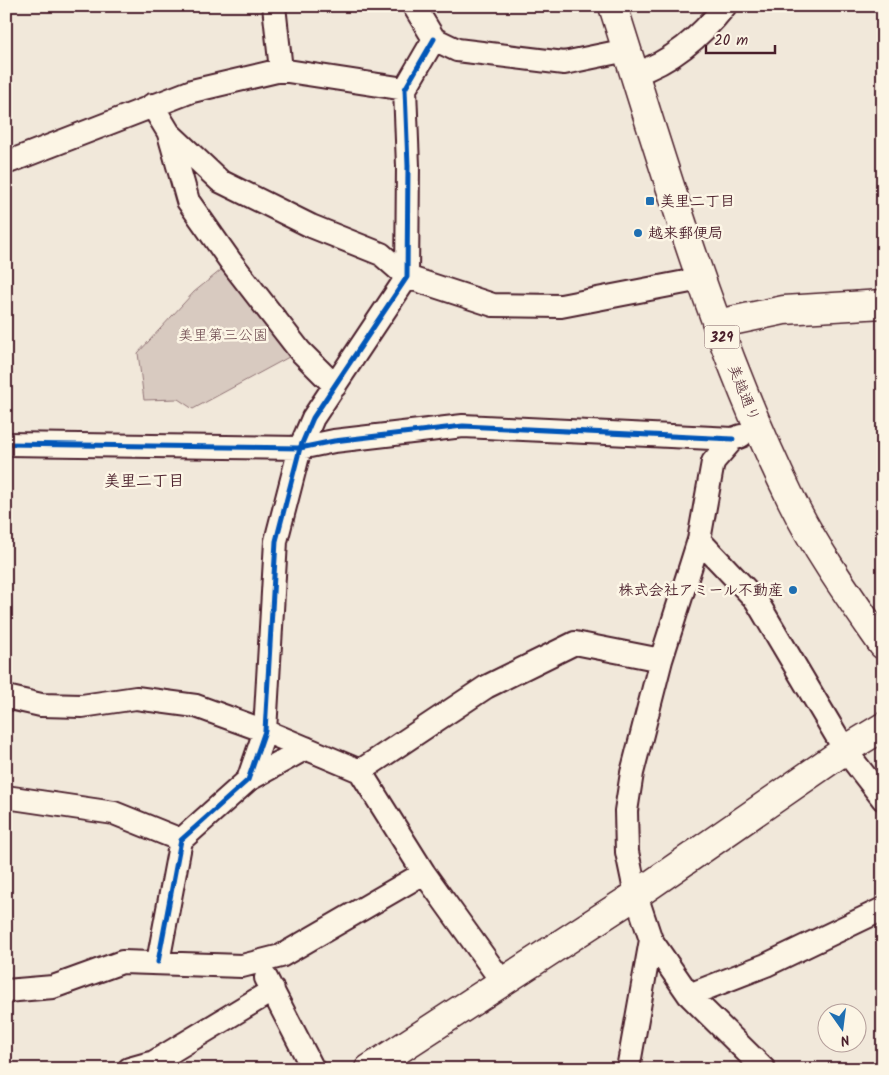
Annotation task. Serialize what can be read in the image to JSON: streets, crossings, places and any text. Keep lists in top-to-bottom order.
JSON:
{
  "streets": {
    "main road": ["329", "美越通り"]
  },
  "districts": ["美里二丁目"],
  "parks": ["美里第三公園"],
  "places": {
    "transit": ["美里二丁目"],
    "other": ["越来郵便局", "株式会社アミール不動産"]
  },
  "scale_bar": "20 m",
  "north": "bottom"
}
